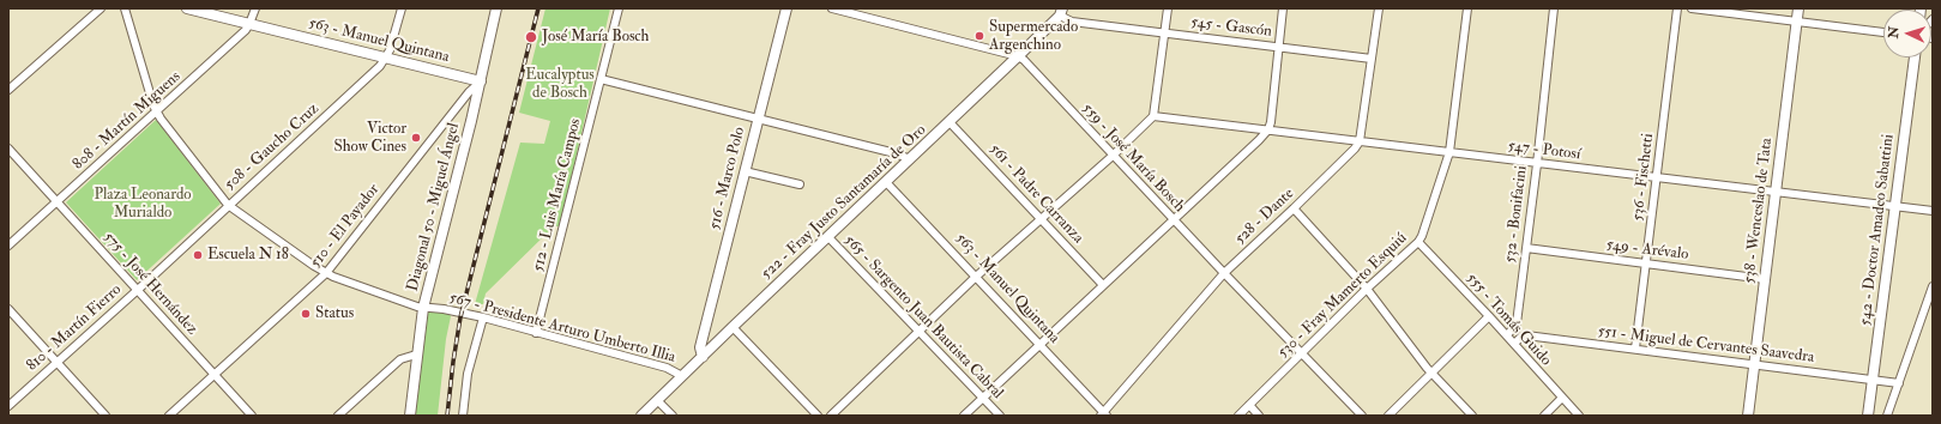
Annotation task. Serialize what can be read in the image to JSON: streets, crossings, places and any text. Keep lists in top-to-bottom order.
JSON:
{
  "streets": {
    "street": [
      "545 - Gascón",
      "563 - Manuel Quintana",
      "808 - Martín Miguens",
      "508 - Gaucho Cruz",
      "547 - Potosí",
      "559 - José María Bosch",
      "536 - Fischetti",
      "516 - Marco Polo",
      "561 - Padre Carranza",
      "512 - Luis María Campos",
      "522 - Fray Justo Santamaría de Oro",
      "Diagonal 50 - Miguel Ángel",
      "538 - Wenceslao de Tata",
      "532 - Bonifacini",
      "528 - Dante",
      "510 - El Payador",
      "542 - Doctor Amadeo Sabattini",
      "549 - Arévalo",
      "575 - José Hernández",
      "530 - Fray Mamerto Esquiú",
      "565 - Sargento Juan Bautista Cabral",
      "555 - Tomás Guido",
      "810 - Martín Fierro",
      "567 - Presidente Arturo Umberto Illia",
      "551 - Miguel de Cervantes Saavedra"
    ]
  },
  "crossings": [
    ["545 - Gascón", "522 - Fray Justo Santamaría de Oro"],
    ["563 - Manuel Quintana", "808 - Martín Miguens"],
    ["563 - Manuel Quintana", "508 - Gaucho Cruz"],
    ["563 - Manuel Quintana", "522 - Fray Justo Santamaría de Oro"],
    ["563 - Manuel Quintana", "Diagonal 50 - Miguel Ángel"],
    ["563 - Manuel Quintana", "528 - Dante"],
    ["563 - Manuel Quintana", "510 - El Payador"],
    ["808 - Martín Miguens", "575 - José Hernández"],
    ["808 - Martín Miguens", "567 - Presidente Arturo Umberto Illia"],
    ["508 - Gaucho Cruz", "575 - José Hernández"],
    ["508 - Gaucho Cruz", "810 - Martín Fierro"],
    ["508 - Gaucho Cruz", "567 - Presidente Arturo Umberto Illia"],
    ["547 - Potosí", "536 - Fischetti"],
    ["547 - Potosí", "538 - Wenceslao de Tata"],
    ["547 - Potosí", "532 - Bonifacini"],
    ["547 - Potosí", "528 - Dante"],
    ["547 - Potosí", "542 - Doctor Amadeo Sabattini"],
    ["547 - Potosí", "530 - Fray Mamerto Esquiú"],
    ["559 - José María Bosch", "522 - Fray Justo Santamaría de Oro"],
    ["559 - José María Bosch", "528 - Dante"],
    ["559 - José María Bosch", "530 - Fray Mamerto Esquiú"],
    ["536 - Fischetti", "549 - Arévalo"],
    ["536 - Fischetti", "551 - Miguel de Cervantes Saavedra"],
    ["516 - Marco Polo", "522 - Fray Justo Santamaría de Oro"],
    ["561 - Padre Carranza", "522 - Fray Justo Santamaría de Oro"],
    ["512 - Luis María Campos", "567 - Presidente Arturo Umberto Illia"],
    ["522 - Fray Justo Santamaría de Oro", "565 - Sargento Juan Bautista Cabral"],
    ["522 - Fray Justo Santamaría de Oro", "567 - Presidente Arturo Umberto Illia"],
    ["Diagonal 50 - Miguel Ángel", "510 - El Payador"],
    ["Diagonal 50 - Miguel Ángel", "567 - Presidente Arturo Umberto Illia"],
    ["538 - Wenceslao de Tata", "549 - Arévalo"],
    ["538 - Wenceslao de Tata", "551 - Miguel de Cervantes Saavedra"],
    ["532 - Bonifacini", "549 - Arévalo"],
    ["532 - Bonifacini", "555 - Tomás Guido"],
    ["510 - El Payador", "575 - José Hernández"],
    ["510 - El Payador", "567 - Presidente Arturo Umberto Illia"],
    ["542 - Doctor Amadeo Sabattini", "551 - Miguel de Cervantes Saavedra"],
    ["575 - José Hernández", "810 - Martín Fierro"],
    ["530 - Fray Mamerto Esquiú", "555 - Tomás Guido"],
    ["555 - Tomás Guido", "551 - Miguel de Cervantes Saavedra"]
  ],
  "parks": ["Eucalyptus de Bosch", "Plaza Leonardo Murialdo"],
  "places": [
    "Supermercado Argenchino",
    "José María Bosch",
    "Victor Show Cines",
    "Escuela N 18",
    "Status"
  ],
  "north": "left"
}
